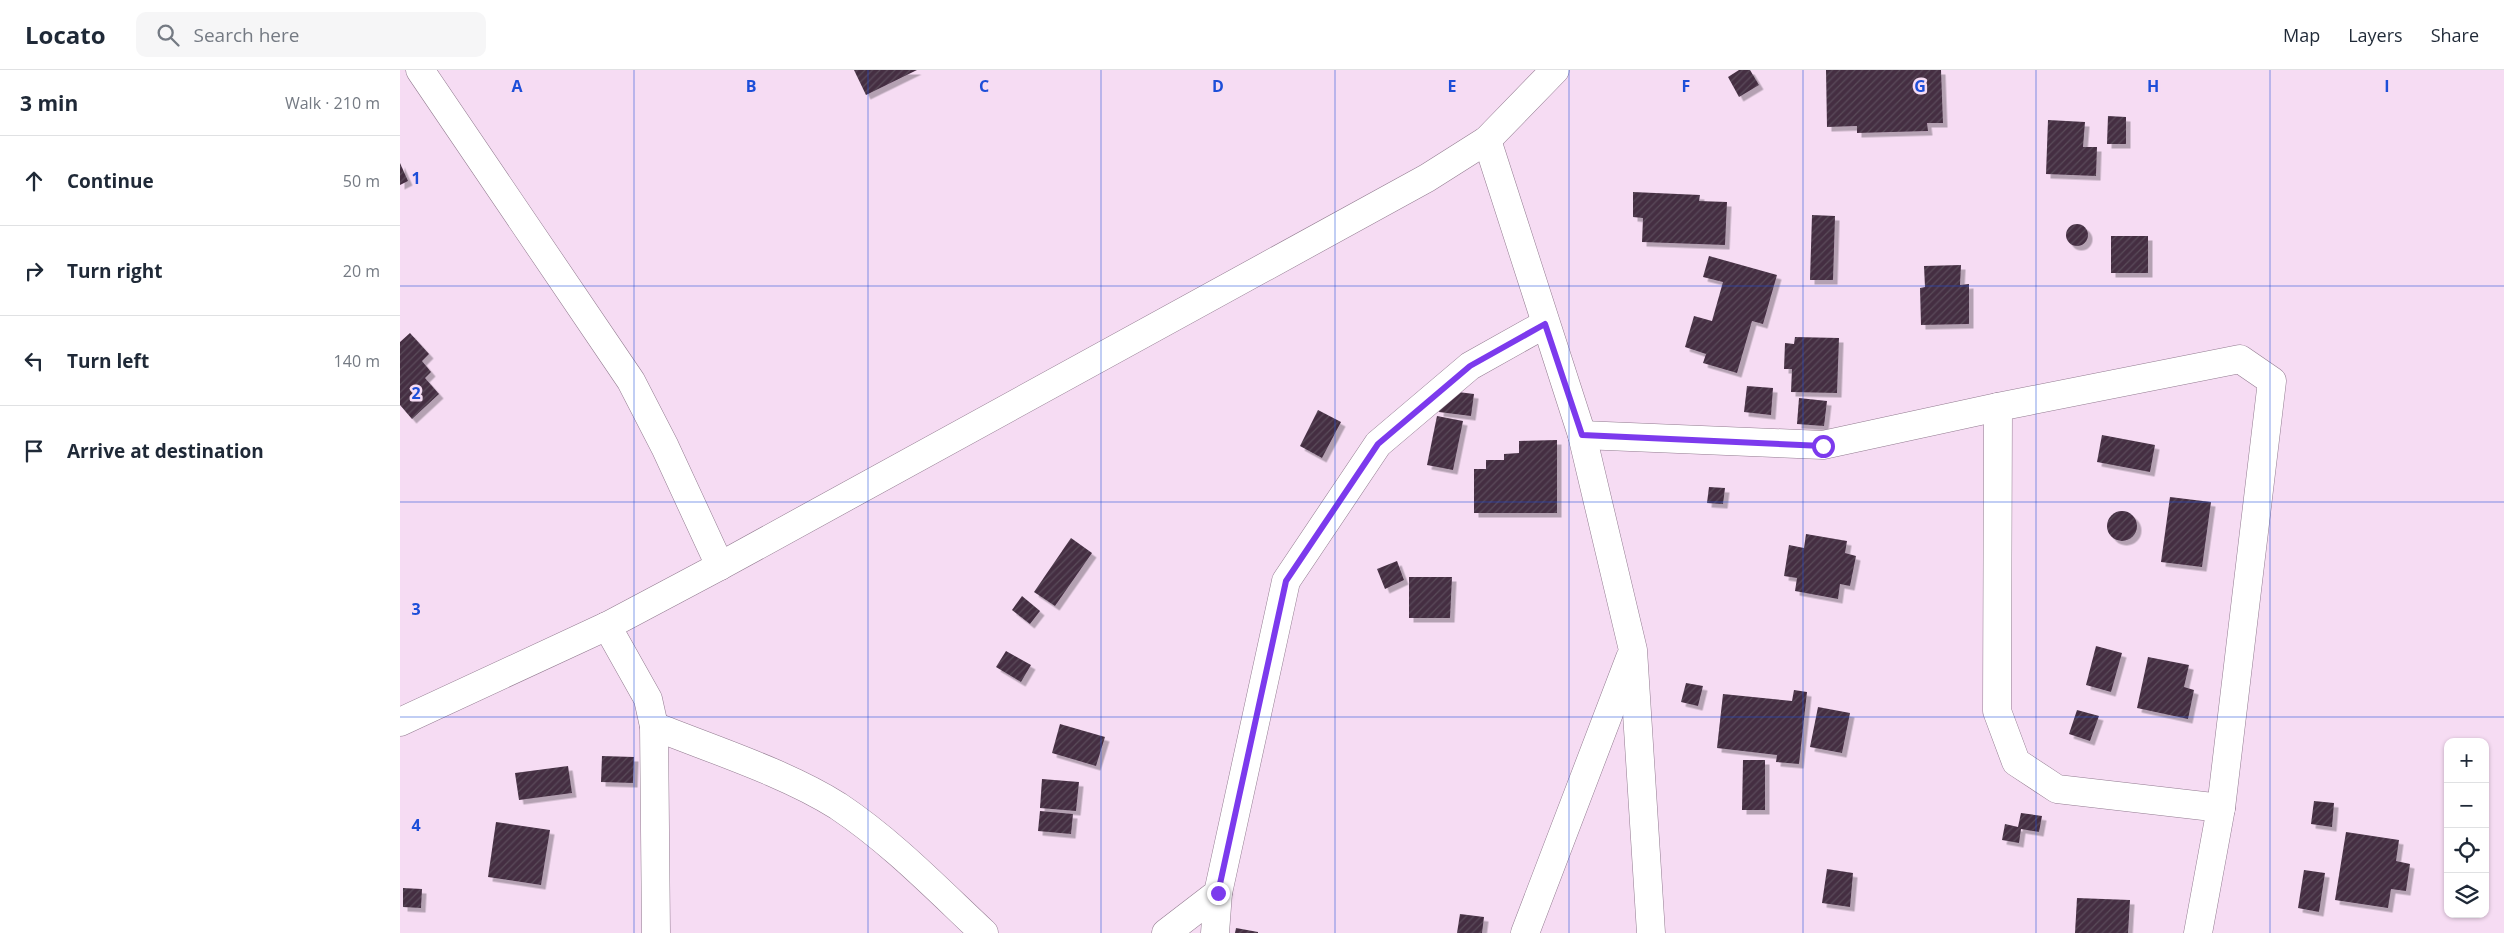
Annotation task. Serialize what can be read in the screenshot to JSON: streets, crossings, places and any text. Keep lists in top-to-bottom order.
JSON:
{
  "page": {
    "header": "Locato",
    "search": "Search here",
    "nav": ["Map", "Layers", "Share"],
    "heading": ["3 min", "Walk · 210 m"],
    "list": [
      ["Continue", "50 m"],
      ["Turn right", "20 m"],
      ["Turn left", "140 m"],
      "Arrive at destination"
    ],
    "map_buttons": ["+", "−"]
  },
  "grid": {
    "columns": [
      "A",
      "B",
      "C",
      "D",
      "E",
      "F",
      "G",
      "H",
      "I"
    ],
    "rows": [
      "1",
      "2",
      "3",
      "4"
    ]
  }
}
